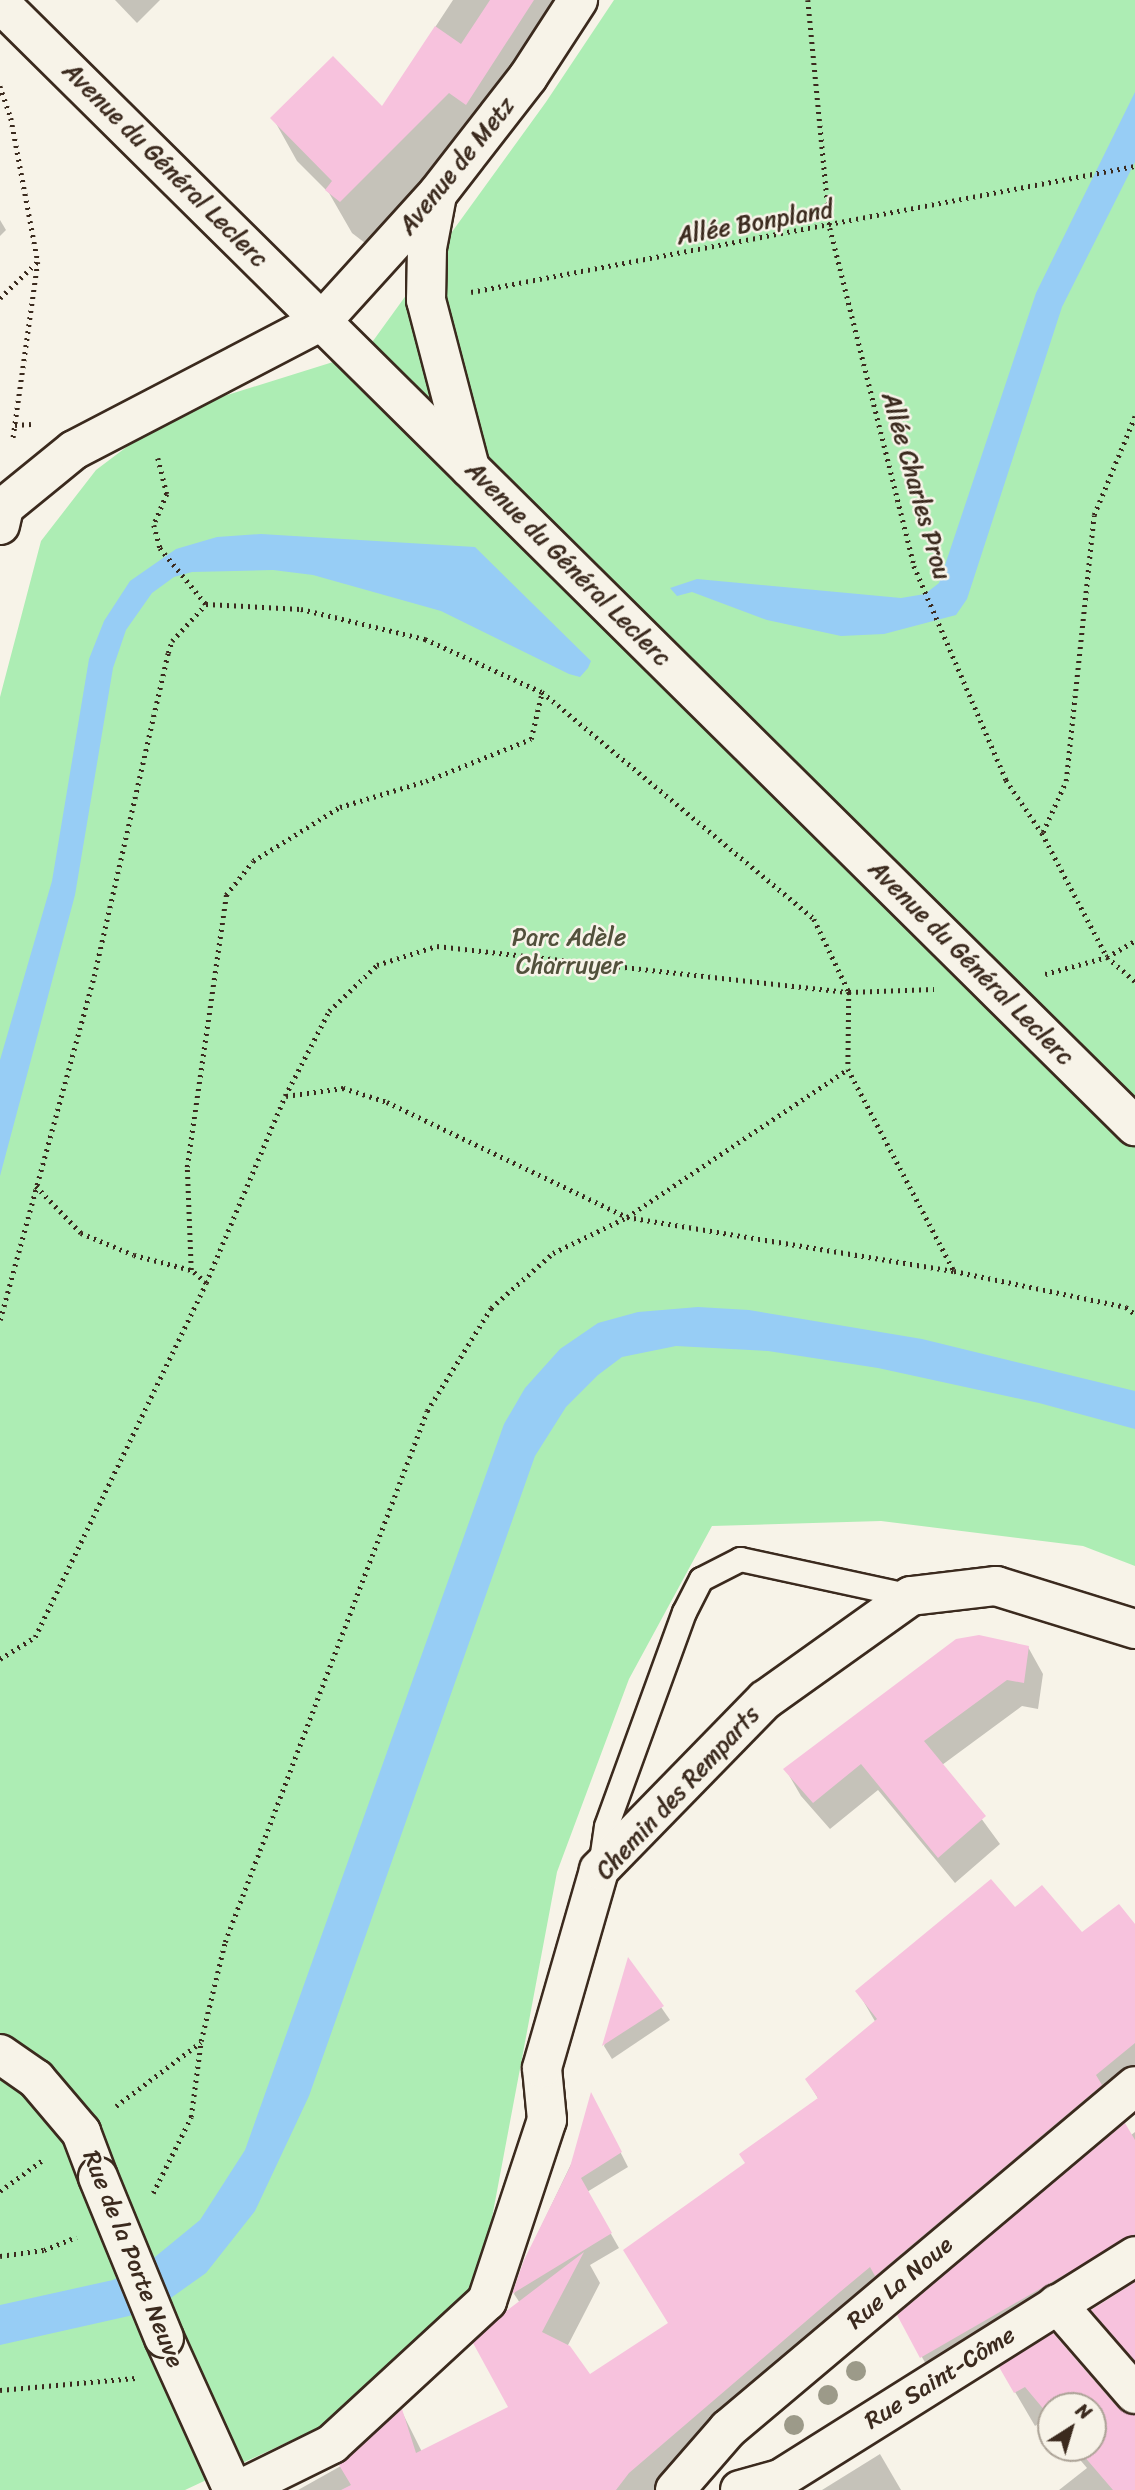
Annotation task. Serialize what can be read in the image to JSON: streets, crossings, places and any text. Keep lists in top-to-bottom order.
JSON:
{
  "streets": {
    "street": [
      "Avenue du Général Leclerc",
      "Avenue de Metz",
      "Chemin des Remparts",
      "Rue de la Porte Neuve",
      "Rue La Noue",
      "Rue Saint-Côme"
    ],
    "path": ["Allée Bonpland", "Allée Charles Prou"]
  },
  "crossings": [
    ["Avenue du Général Leclerc", "Avenue de Metz"],
    ["Allée Bonpland", "Allée Charles Prou"]
  ],
  "parks": ["Parc Adèle Charruyer"],
  "north": "top right"
}
